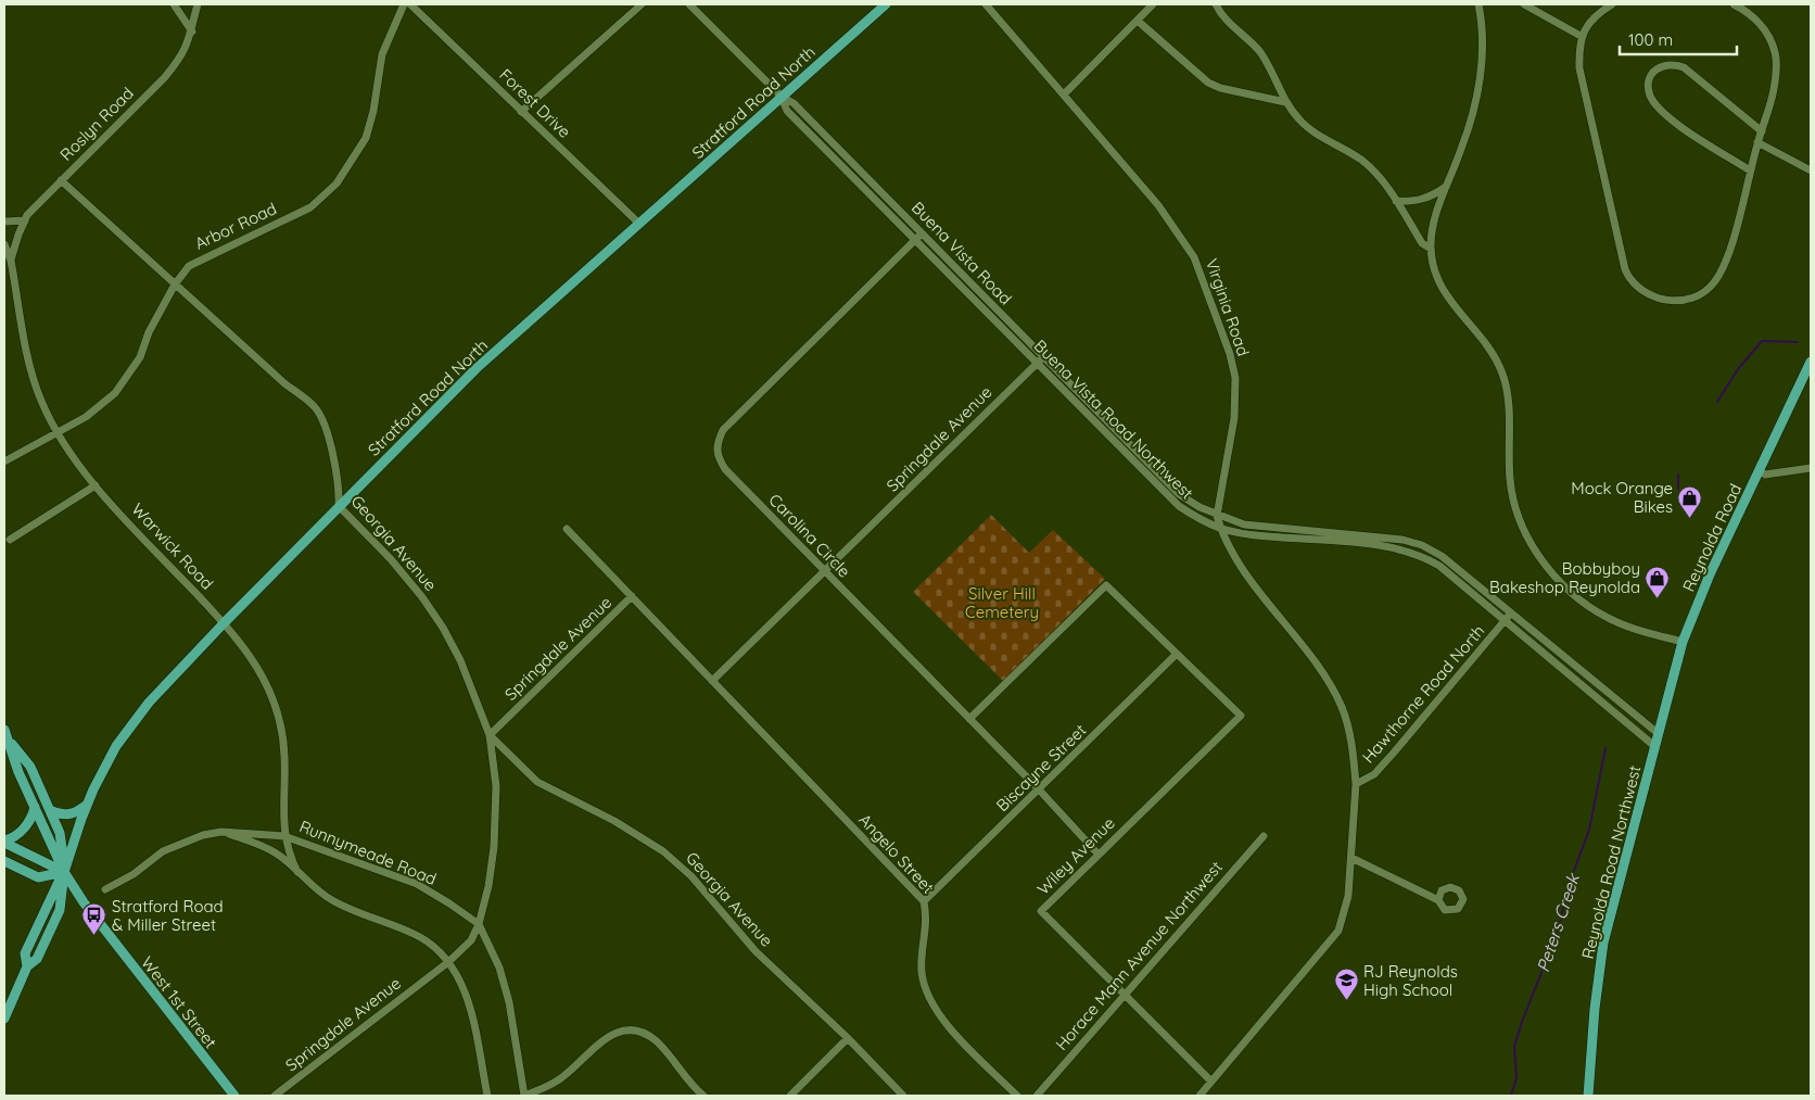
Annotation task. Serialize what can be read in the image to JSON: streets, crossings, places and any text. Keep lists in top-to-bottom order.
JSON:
{
  "streets": {
    "main road": [
      "Stratford Road North",
      "Reynolda Road",
      "Reynolda Road Northwest",
      "West 1st Street"
    ],
    "street": [
      "Forest Drive",
      "Roslyn Road",
      "Arbor Road",
      "Buena Vista Road",
      "Virginia Road",
      "Buena Vista Road Northwest",
      "Springdale Avenue",
      "Carolina Circle",
      "Georgia Avenue",
      "Warwick Road",
      "Hawthorne Road North",
      "Biscayne Street",
      "Runnymeade Road",
      "Angelo Street",
      "Wiley Avenue",
      "Horace Mann Avenue Northwest"
    ]
  },
  "crossings": [
    ["Stratford Road North", "Forest Drive"],
    ["Stratford Road North", "Buena Vista Road"],
    ["Stratford Road North", "Buena Vista Road Northwest"],
    ["Stratford Road North", "Georgia Avenue"],
    ["Stratford Road North", "Warwick Road"],
    ["Stratford Road North", "West 1st Street"],
    ["Roslyn Road", "Georgia Avenue"],
    ["Roslyn Road", "Warwick Road"],
    ["Arbor Road", "Georgia Avenue"],
    ["Arbor Road", "Warwick Road"],
    ["Buena Vista Road", "Virginia Road"],
    ["Buena Vista Road", "Buena Vista Road Northwest"],
    ["Buena Vista Road", "Springdale Avenue"],
    ["Buena Vista Road", "Carolina Circle"],
    ["Virginia Road", "Buena Vista Road Northwest"],
    ["Virginia Road", "Hawthorne Road North"],
    ["Buena Vista Road Northwest", "Springdale Avenue"],
    ["Buena Vista Road Northwest", "Carolina Circle"],
    ["Buena Vista Road Northwest", "Hawthorne Road North"],
    ["Buena Vista Road Northwest", "Reynolda Road Northwest"],
    ["Springdale Avenue", "Carolina Circle"],
    ["Springdale Avenue", "Georgia Avenue"],
    ["Springdale Avenue", "Runnymeade Road"],
    ["Springdale Avenue", "Angelo Street"],
    ["Carolina Circle", "Biscayne Street"],
    ["Carolina Circle", "Wiley Avenue"],
    ["Reynolda Road", "Reynolda Road Northwest"],
    ["Warwick Road", "Runnymeade Road"],
    ["Hawthorne Road North", "Wiley Avenue"],
    ["Biscayne Street", "Angelo Street"],
    ["Biscayne Street", "Wiley Avenue"],
    ["Wiley Avenue", "Horace Mann Avenue Northwest"]
  ],
  "water": ["Peters Creek"],
  "parks": ["Silver Hill Cemetery"],
  "places": {
    "shop": ["Mock Orange Bikes", "Bobbyboy Bakeshop Reynolda"],
    "bus stop": ["Stratford Road & Miller Street"],
    "school or university": ["RJ Reynolds High School"]
  },
  "scale_bar": "100 m"
}
